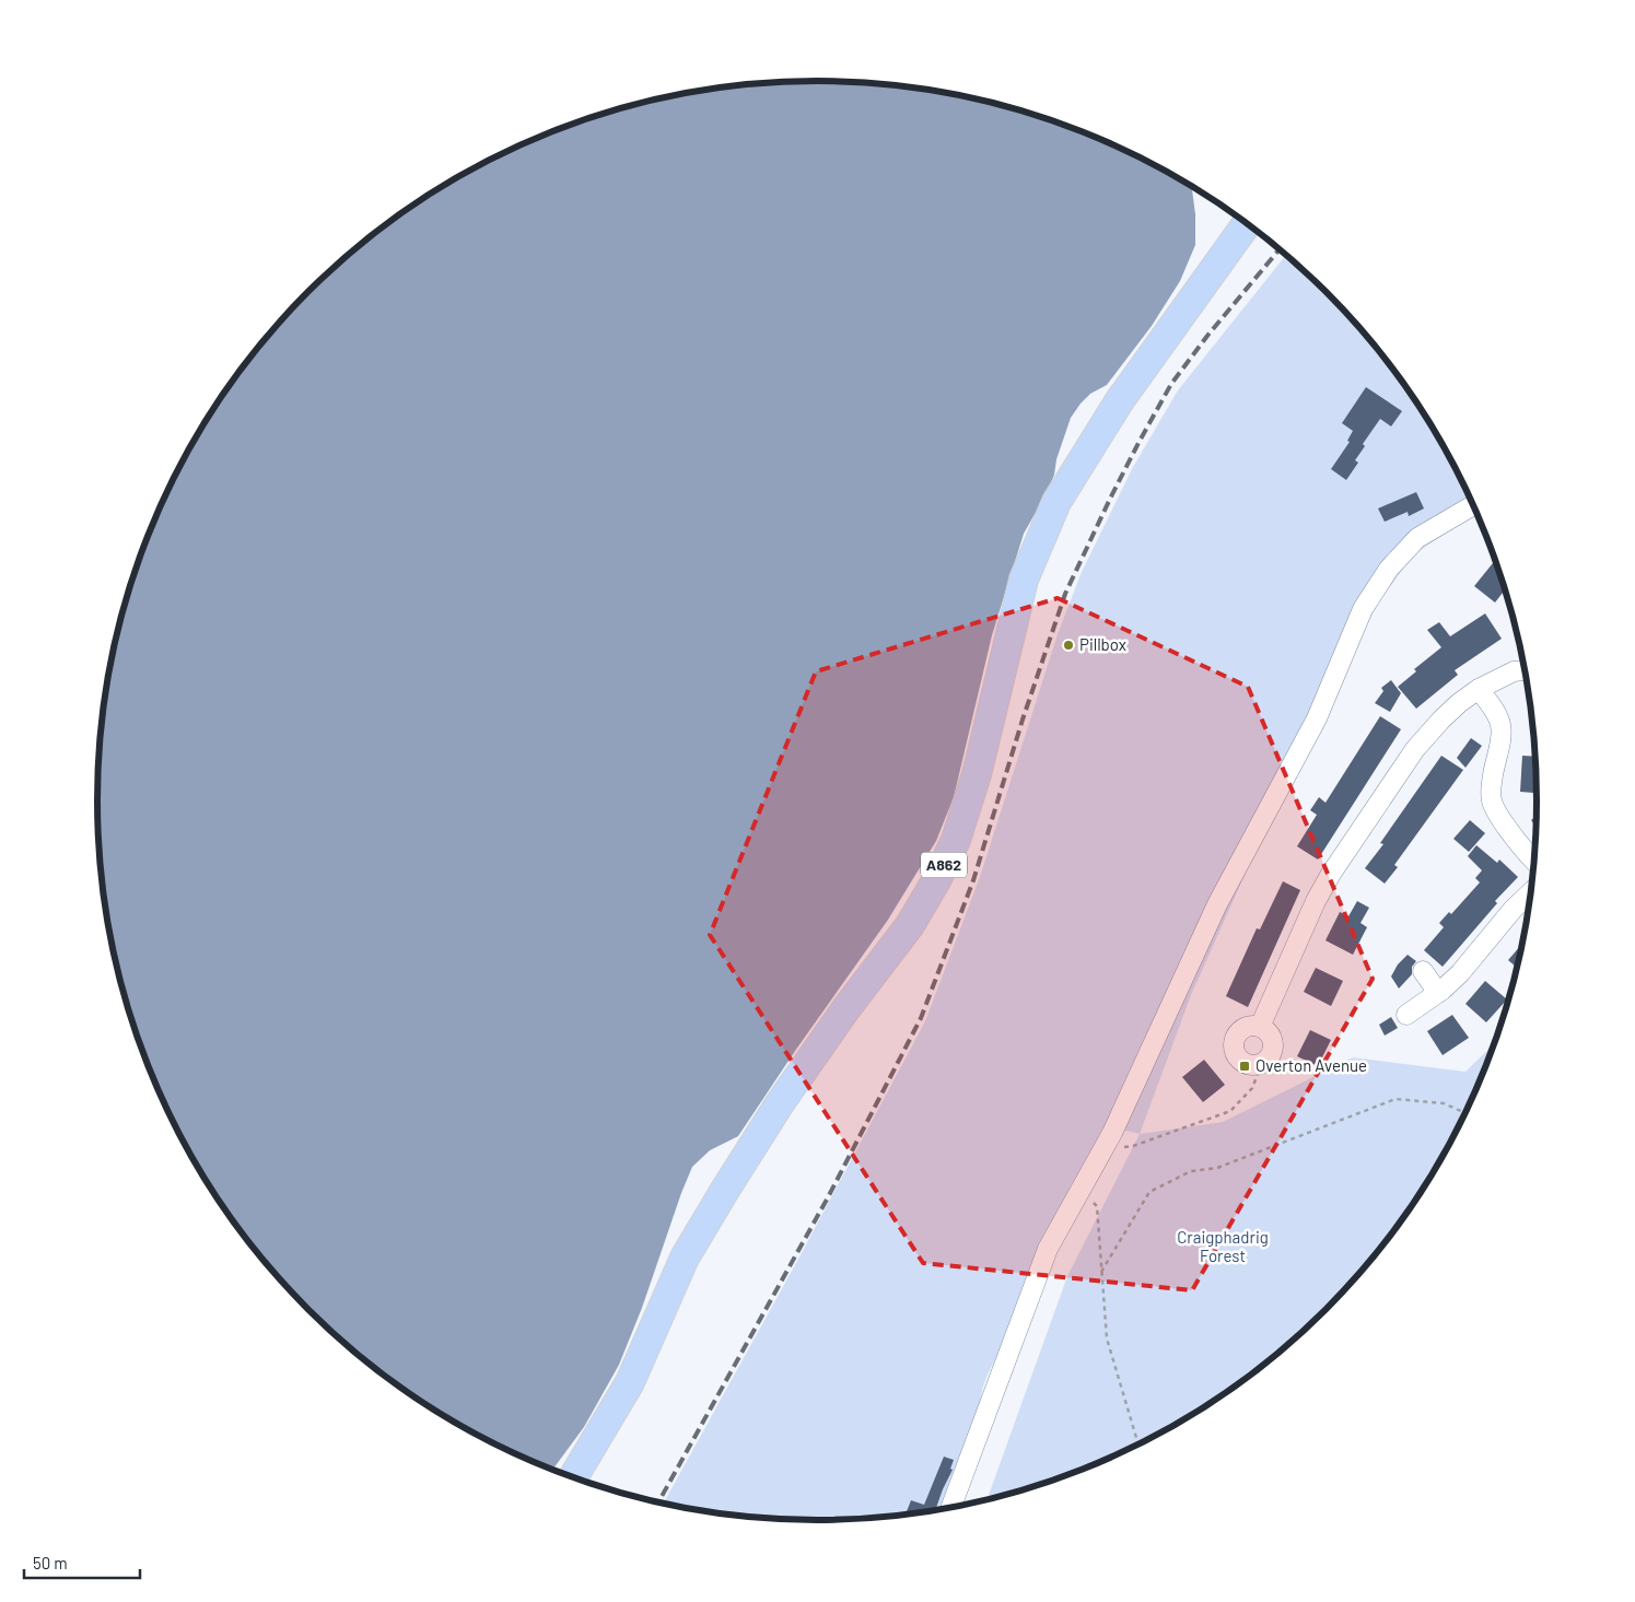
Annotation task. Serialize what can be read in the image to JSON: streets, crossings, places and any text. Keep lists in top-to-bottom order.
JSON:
{
  "streets": {
    "main road": ["A862"]
  },
  "parks": ["Craigphadrig Forest"],
  "places": {
    "other": ["Pillbox"],
    "transit": ["Overton Avenue"]
  },
  "scale_bar": "50 m"
}
